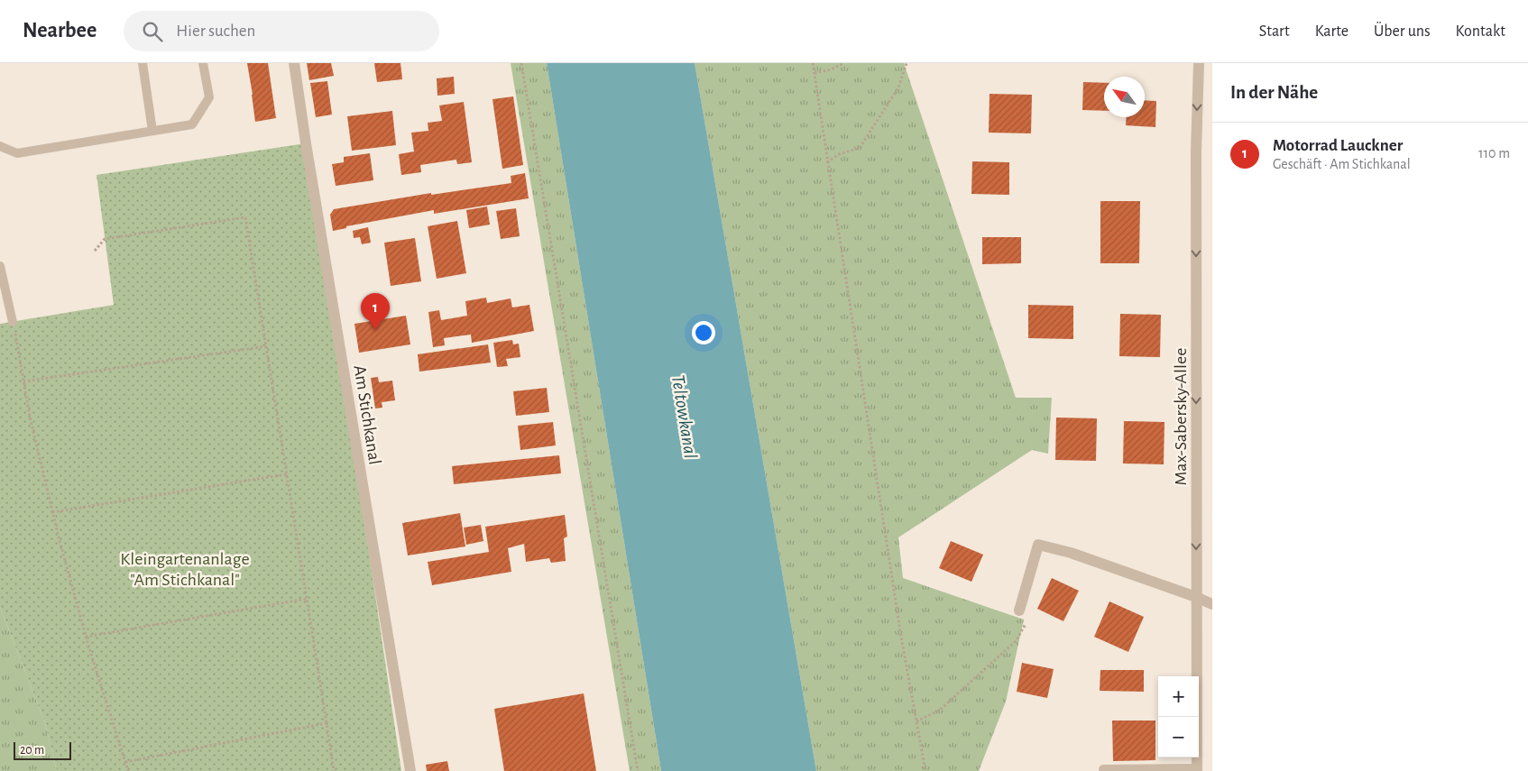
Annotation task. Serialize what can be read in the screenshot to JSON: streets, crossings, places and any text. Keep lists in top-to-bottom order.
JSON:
{
  "streets": {
    "street": ["Am Stichkanal", "Max-Sabersky-Allee"]
  },
  "one_way": ["Max-Sabersky-Allee"],
  "water": ["Teltowkanal"],
  "parks": ["Kleingartenanlage \"Am Stichkanal\""],
  "scale_bar": "20 m",
  "north": "top left",
  "page": {
    "header": "Nearbee",
    "search": "Hier suchen",
    "nav": [
      "Start",
      "Karte",
      "Über uns",
      "Kontakt"
    ],
    "heading": "In der Nähe",
    "list": [
      {
        "mark": "1",
        "name": "Motorrad Lauckner",
        "note": "Geschäft · Am Stichkanal",
        "value": "110 m"
      }
    ],
    "pins": "1",
    "map_buttons": ["+", "−"],
    "scale": "20 m"
  }
}
